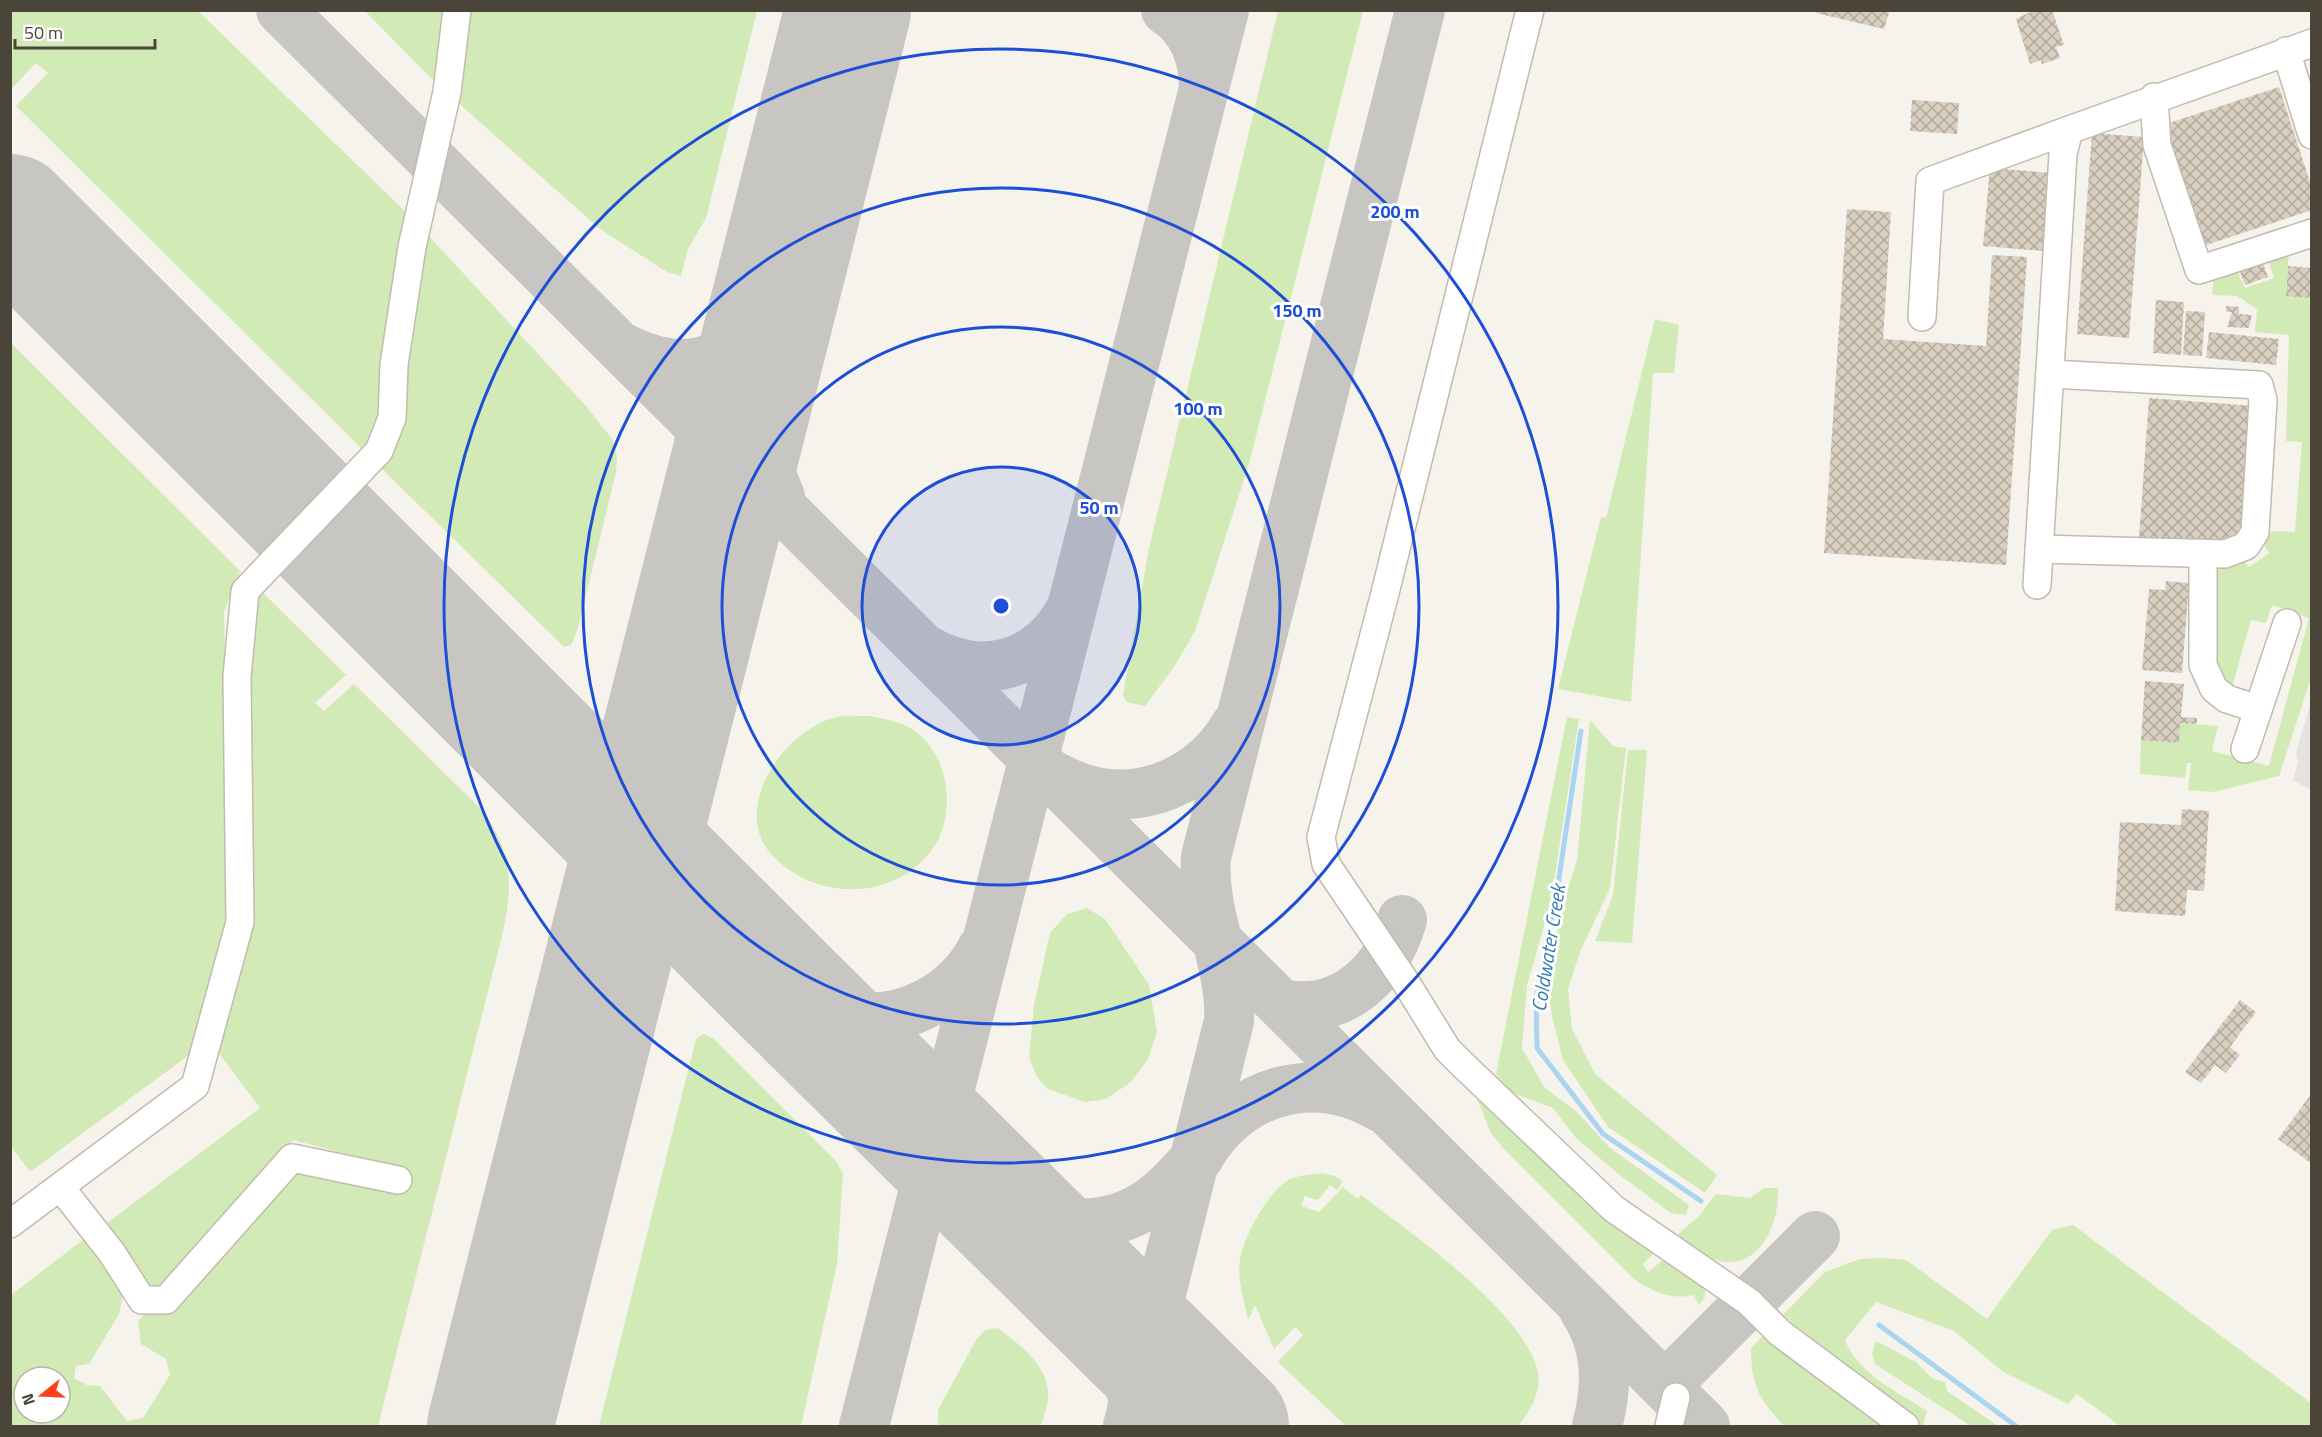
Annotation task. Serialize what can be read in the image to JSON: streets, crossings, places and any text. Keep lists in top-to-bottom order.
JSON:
{
  "water": ["Coldwater Creek"],
  "scale_bar": "50 m",
  "north": "left",
  "rings": [
    "200 m",
    "150 m",
    "100 m",
    "50 m"
  ]
}
